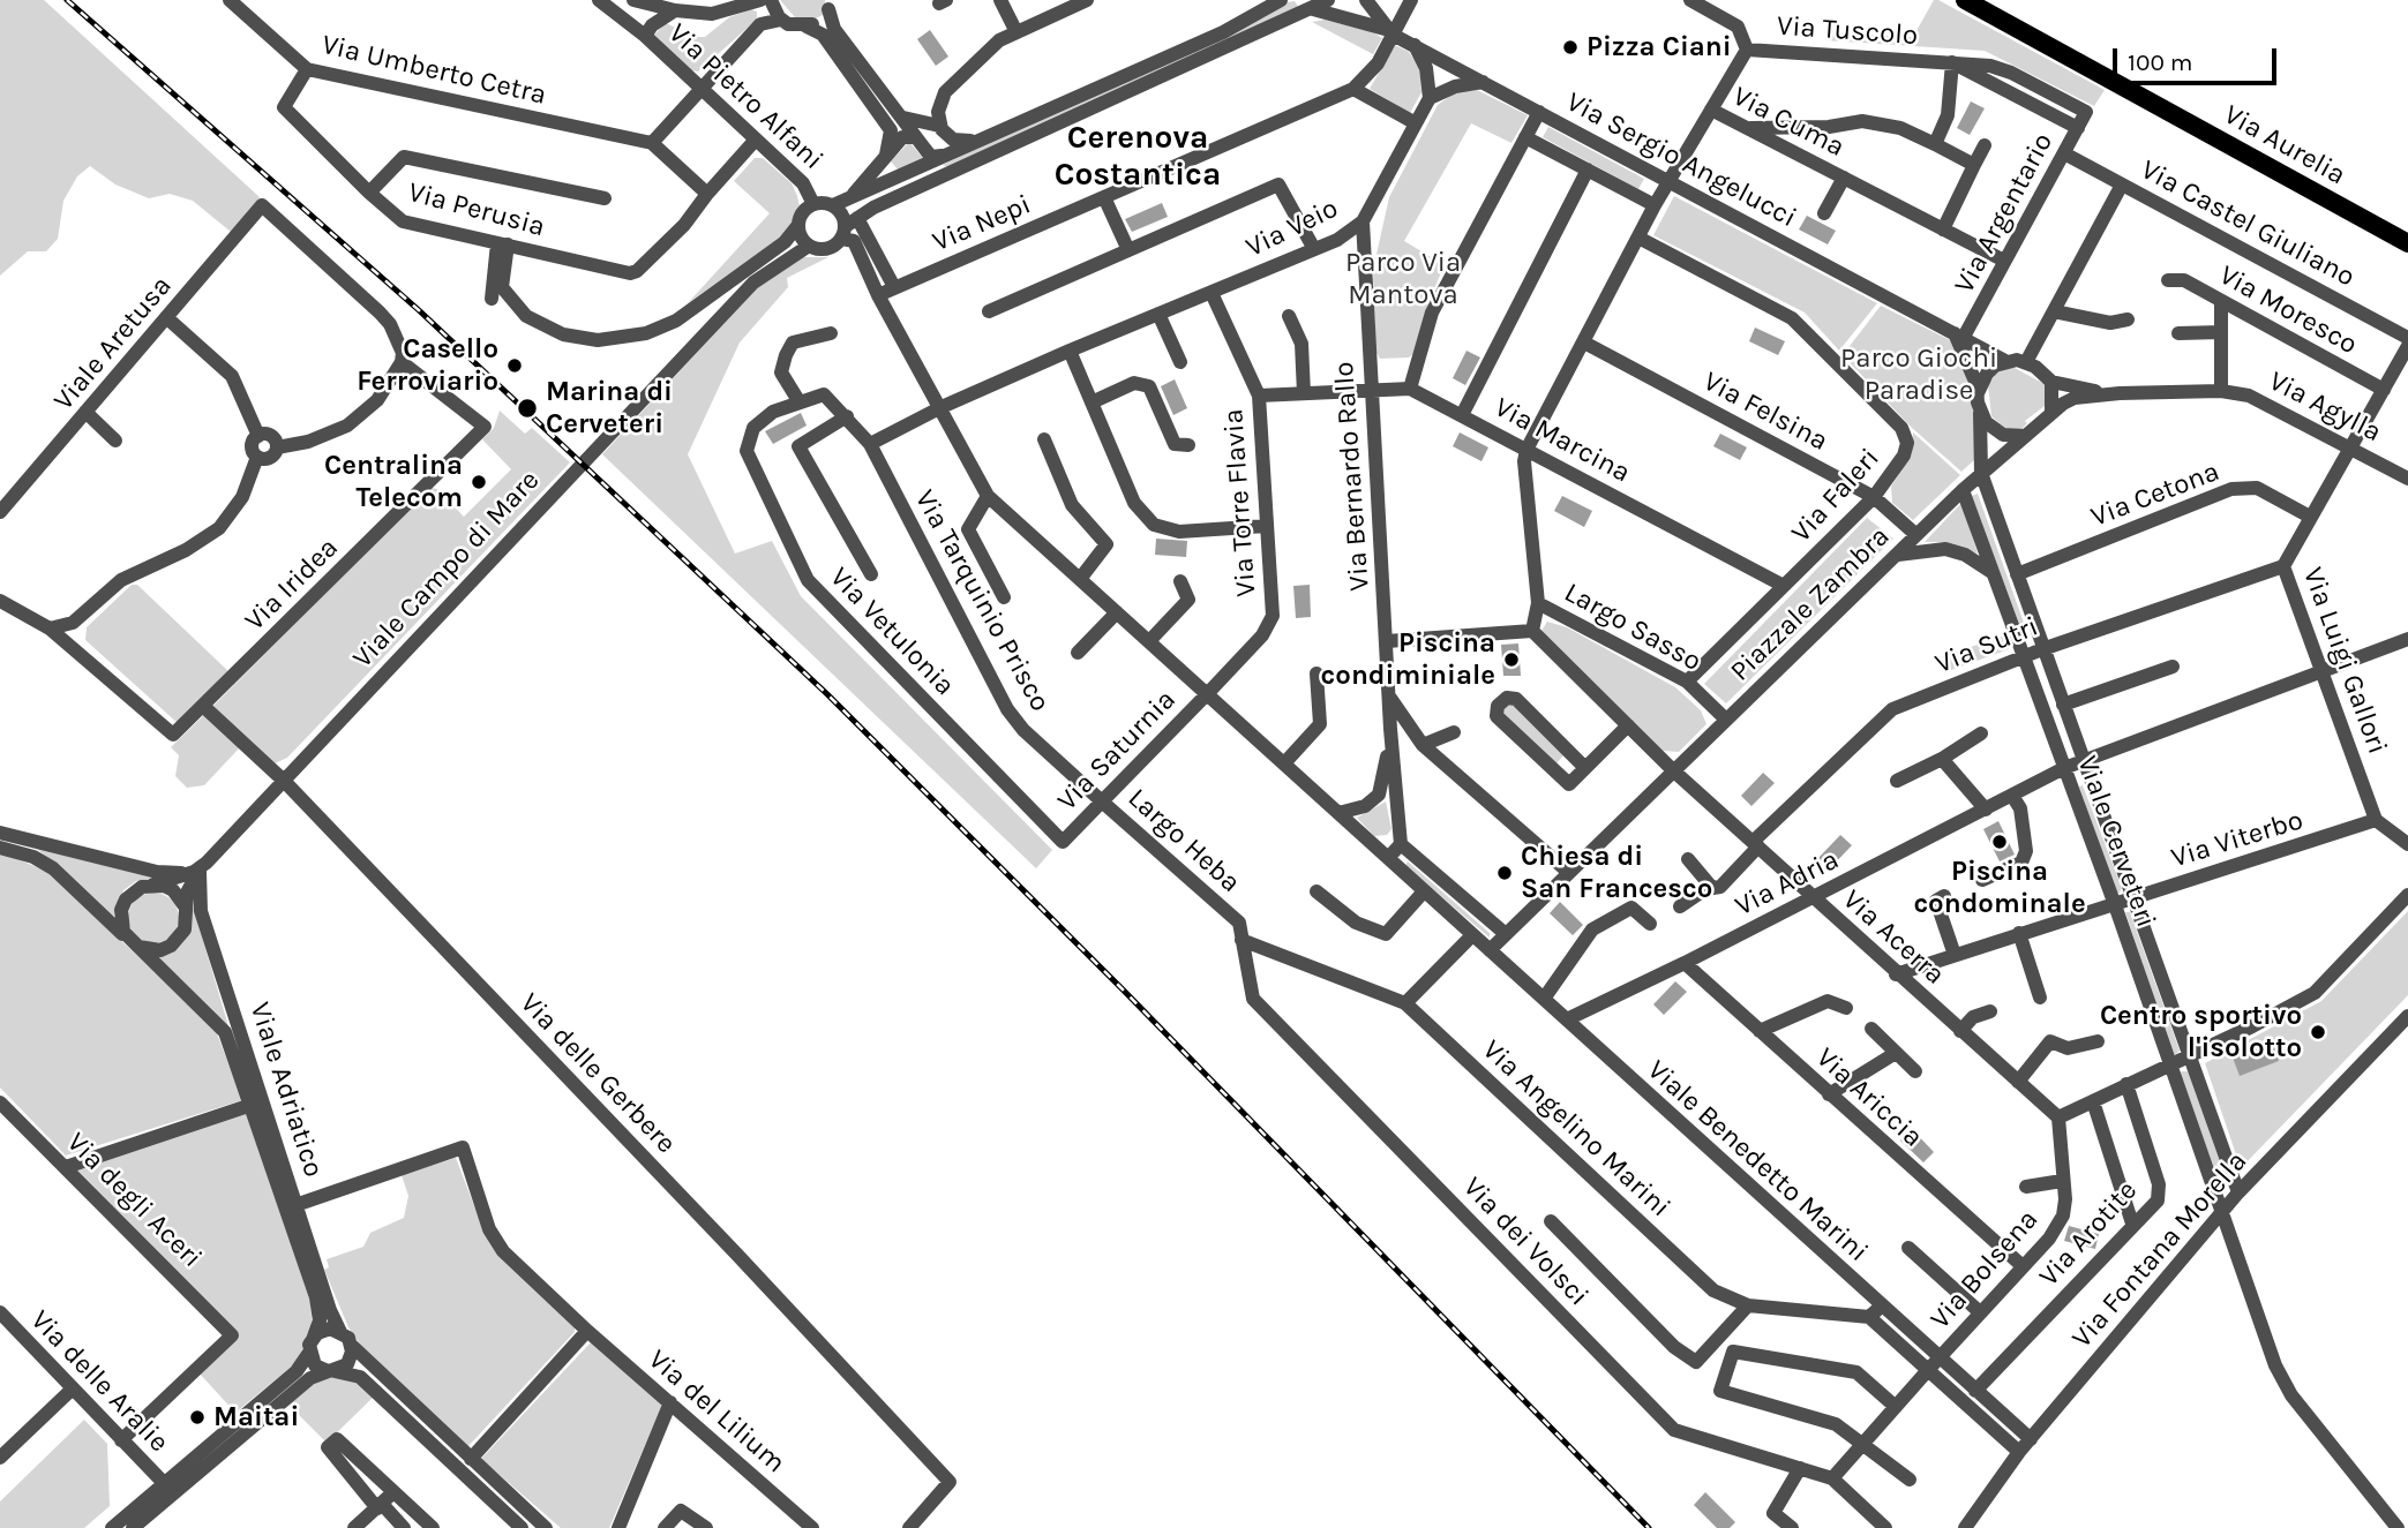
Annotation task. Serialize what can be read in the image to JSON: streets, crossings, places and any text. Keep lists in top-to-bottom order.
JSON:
{
  "streets": {
    "main road": ["Via Aurelia"],
    "street": [
      "Via Tuscolo",
      "Via Umberto Cetra",
      "Via Pietro Alfani",
      "Via Cuma",
      "Via Sergio Angelucci",
      "Via Perusia",
      "Via Argentario",
      "Via Nepi",
      "Via Castel Giuliano",
      "Via Veio",
      "Via Moresco",
      "Viale Aretusa",
      "Via Agylla",
      "Via Felsina",
      "Via Marcina",
      "Via Bernardo Rallo",
      "Via Cetona",
      "Via Faleri",
      "Via Torre Flavia",
      "Viale Campo di Mare",
      "Via Iridea",
      "Via Tarquinio Prisco",
      "Piazzale Zambra",
      "Largo Sasso",
      "Via Vetulonia",
      "Via Sutri",
      "Via Luigi Gallori",
      "Via Saturnia",
      "Via Viterbo",
      "Largo Heba",
      "Viale Cerveteri",
      "Via Adria",
      "Via Acerra",
      "Via delle Gerbere",
      "Viale Adriatico",
      "Via Ariccia",
      "Via Angelino Marini",
      "Viale Benedetto Marini",
      "Via degli Aceri",
      "Via Arotite",
      "Via dei Volsci",
      "Via Fontana Morella",
      "Via Bolsena",
      "Via delle Aralie",
      "Via del Lilium"
    ]
  },
  "crossings": [
    ["Via Tuscolo", "Via Cuma"],
    ["Via Tuscolo", "Via Sergio Angelucci"],
    ["Via Tuscolo", "Via Argentario"],
    ["Via Tuscolo", "Via Felsina"],
    ["Via Tuscolo", "Via Marcina"],
    ["Via Tuscolo", "Via Faleri"],
    ["Via Umberto Cetra", "Via Perusia"],
    ["Via Pietro Alfani", "Viale Campo di Mare"],
    ["Via Pietro Alfani", "Viale Benedetto Marini"],
    ["Via Cuma", "Via Argentario"],
    ["Via Sergio Angelucci", "Via Argentario"],
    ["Via Sergio Angelucci", "Via Nepi"],
    ["Via Sergio Angelucci", "Piazzale Zambra"],
    ["Via Sergio Angelucci", "Viale Cerveteri"],
    ["Via Argentario", "Via Castel Giuliano"],
    ["Via Nepi", "Viale Benedetto Marini"],
    ["Via Veio", "Via Bernardo Rallo"],
    ["Via Veio", "Via Torre Flavia"],
    ["Via Veio", "Via Tarquinio Prisco"],
    ["Via Veio", "Via Vetulonia"],
    ["Via Veio", "Viale Benedetto Marini"],
    ["Via Moresco", "Via Luigi Gallori"],
    ["Viale Aretusa", "Via Iridea"],
    ["Via Agylla", "Via Luigi Gallori"],
    ["Via Felsina", "Via Faleri"],
    ["Via Felsina", "Piazzale Zambra"],
    ["Via Marcina", "Via Bernardo Rallo"],
    ["Via Marcina", "Via Faleri"],
    ["Via Marcina", "Via Torre Flavia"],
    ["Via Bernardo Rallo", "Viale Benedetto Marini"],
    ["Via Cetona", "Via Luigi Gallori"],
    ["Via Cetona", "Viale Cerveteri"],
    ["Via Faleri", "Largo Sasso"],
    ["Via Torre Flavia", "Via Saturnia"],
    ["Via Torre Flavia", "Viale Benedetto Marini"],
    ["Viale Campo di Mare", "Via delle Gerbere"],
    ["Viale Campo di Mare", "Viale Adriatico"],
    ["Viale Campo di Mare", "Viale Benedetto Marini"],
    ["Via Iridea", "Via delle Gerbere"],
    ["Via Tarquinio Prisco", "Via Vetulonia"],
    ["Via Tarquinio Prisco", "Via Saturnia"],
    ["Via Tarquinio Prisco", "Largo Heba"],
    ["Piazzale Zambra", "Largo Sasso"],
    ["Piazzale Zambra", "Viale Cerveteri"],
    ["Piazzale Zambra", "Via Acerra"],
    ["Piazzale Zambra", "Viale Benedetto Marini"],
    ["Largo Sasso", "Via Acerra"],
    ["Via Vetulonia", "Via Saturnia"],
    ["Via Sutri", "Via Luigi Gallori"],
    ["Via Sutri", "Viale Cerveteri"],
    ["Via Sutri", "Via Acerra"],
    ["Via Luigi Gallori", "Via Viterbo"],
    ["Via Luigi Gallori", "Via Adria"],
    ["Via Saturnia", "Largo Heba"],
    ["Via Saturnia", "Viale Benedetto Marini"],
    ["Via Viterbo", "Viale Cerveteri"],
    ["Via Viterbo", "Via Acerra"],
    ["Largo Heba", "Via Angelino Marini"],
    ["Largo Heba", "Via dei Volsci"],
    ["Viale Cerveteri", "Via Adria"],
    ["Viale Cerveteri", "Via Fontana Morella"],
    ["Via Adria", "Via Acerra"],
    ["Via Adria", "Via Ariccia"],
    ["Via Adria", "Viale Benedetto Marini"],
    ["Via Acerra", "Via Bolsena"],
    ["Viale Adriatico", "Via del Lilium"],
    ["Via Ariccia", "Via Bolsena"],
    ["Viale Benedetto Marini", "Via Arotite"],
    ["Viale Benedetto Marini", "Via Fontana Morella"],
    ["Viale Benedetto Marini", "Via Bolsena"],
    ["Via degli Aceri", "Via delle Aralie"],
    ["Via dei Volsci", "Via Bolsena"]
  ],
  "districts": ["Cerenova Costantica"],
  "parks": ["Parco Via Mantova", "Parco Giochi Paradise"],
  "places": [
    "Pizza Ciani",
    "Casello Ferroviario",
    "Marina di Cerveteri",
    "Centralina Telecom",
    "Piscina condiminiale",
    "Piscina condominale",
    "Chiesa di San Francesco",
    "Centro sportivo l'isolotto",
    "Maitai"
  ],
  "scale_bar": "100 m"
}
